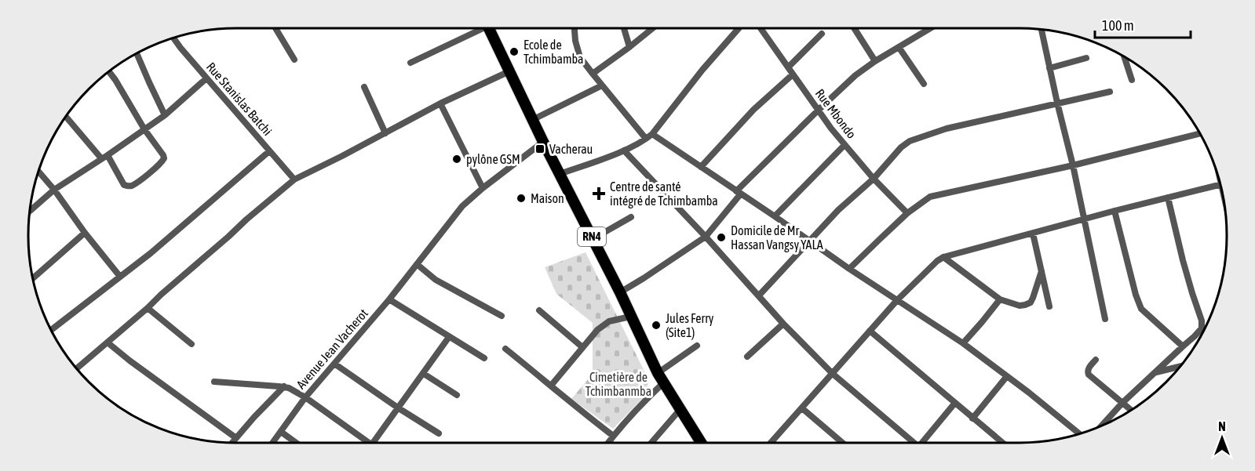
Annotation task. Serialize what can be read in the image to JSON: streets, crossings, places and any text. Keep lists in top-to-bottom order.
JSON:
{
  "streets": {
    "highway": ["RN4"],
    "street": ["Rue Stanislas Batchi", "Rue Mbondo", "Avenue Jean Vacherot"]
  },
  "parks": ["Cimetière de Tchimbanmba"],
  "places": {
    "other": [
      "Ecole de Tchimbamba",
      "pylône GSM",
      "Maison",
      "Domicile de Mr Hassan Vangsy YALA",
      "Jules Ferry (Site1)"
    ],
    "transit": ["Vacherau"],
    "health": ["Centre de santé intégré de Tchimbamba"]
  },
  "scale_bar": "100 m",
  "north": "top"
}
